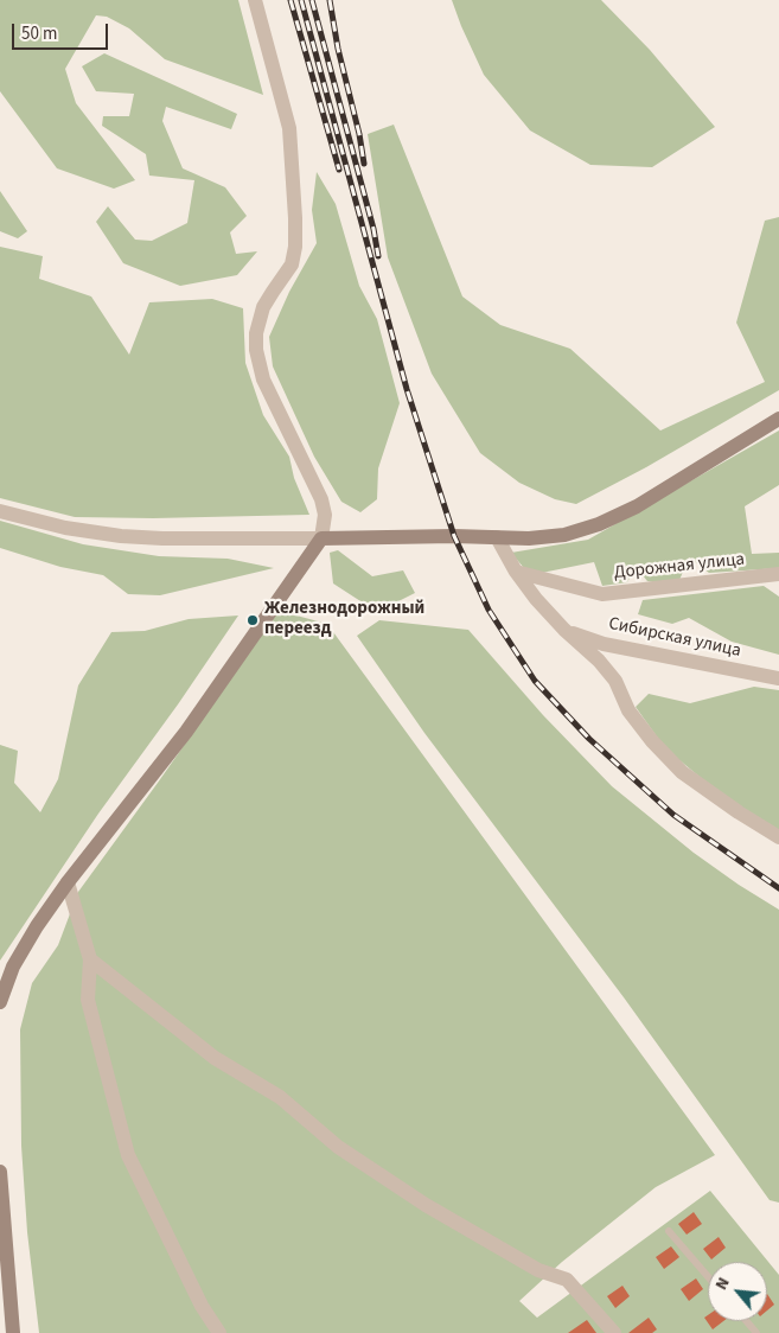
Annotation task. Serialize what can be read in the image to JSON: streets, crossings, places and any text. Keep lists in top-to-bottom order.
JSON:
{
  "streets": {
    "street": ["Дорожная улица", "Сибирская улица"]
  },
  "places": ["Железнодорожный переезд"],
  "scale_bar": "50 m",
  "north": "top left"
}
